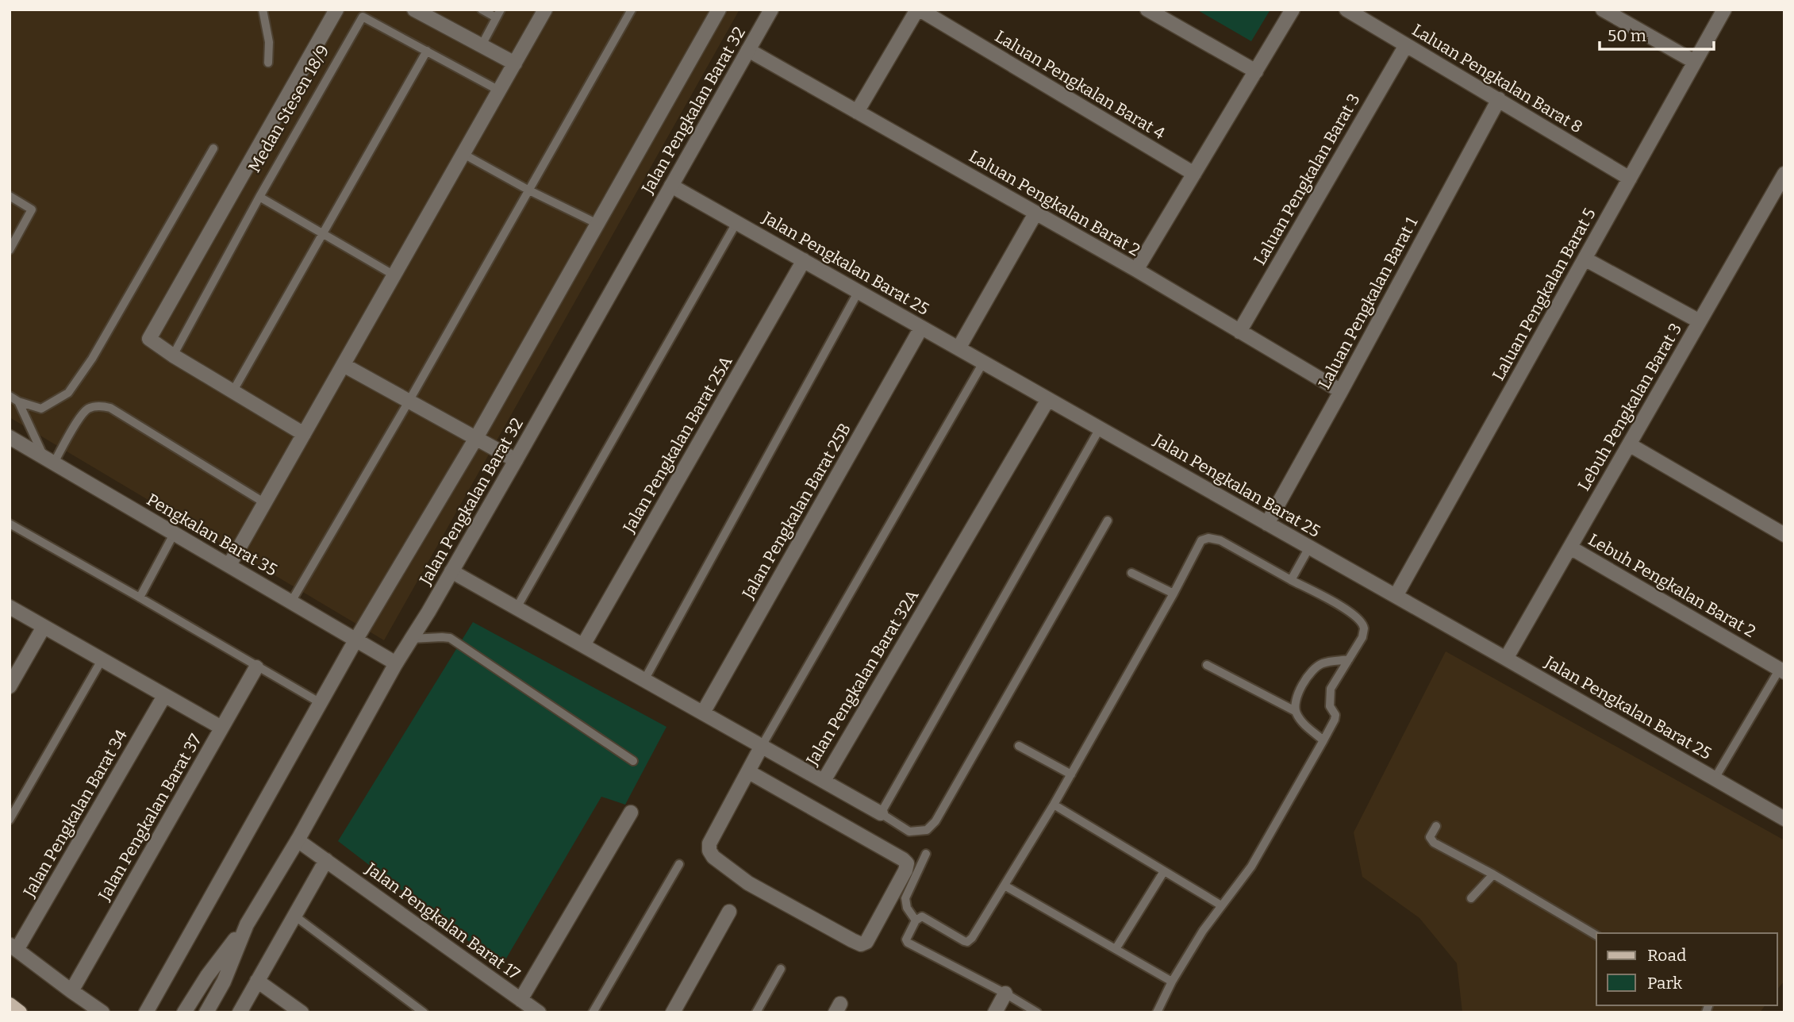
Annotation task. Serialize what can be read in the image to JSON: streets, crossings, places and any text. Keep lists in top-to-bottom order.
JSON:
{
  "streets": {
    "street": [
      "Laluan Pengkalan Barat 8",
      "Laluan Pengkalan Barat 4",
      "Medan Stesen 18/9",
      "Jalan Pengkalan Barat 32",
      "Laluan Pengkalan Barat 3",
      "Laluan Pengkalan Barat 2",
      "Jalan Pengkalan Barat 25",
      "Laluan Pengkalan Barat 5",
      "Laluan Pengkalan Barat 1",
      "Lebuh Pengkalan Barat 3",
      "Jalan Pengkalan Barat 25A",
      "Jalan Pengkalan Barat 25B",
      "Pengkalan Barat 35",
      "Lebuh Pengkalan Barat 2",
      "Jalan Pengkalan Barat 32A",
      "Jalan Pengkalan Barat 34",
      "Jalan Pengkalan Barat 37",
      "Jalan Pengkalan Barat 17"
    ]
  },
  "crossings": [
    ["Laluan Pengkalan Barat 8", "Laluan Pengkalan Barat 3"],
    ["Laluan Pengkalan Barat 8", "Laluan Pengkalan Barat 5"],
    ["Laluan Pengkalan Barat 8", "Laluan Pengkalan Barat 1"],
    ["Jalan Pengkalan Barat 32", "Laluan Pengkalan Barat 2"],
    ["Jalan Pengkalan Barat 32", "Jalan Pengkalan Barat 25"],
    ["Jalan Pengkalan Barat 32", "Pengkalan Barat 35"],
    ["Jalan Pengkalan Barat 32", "Jalan Pengkalan Barat 32A"],
    ["Jalan Pengkalan Barat 32", "Jalan Pengkalan Barat 17"],
    ["Laluan Pengkalan Barat 3", "Laluan Pengkalan Barat 2"],
    ["Laluan Pengkalan Barat 2", "Laluan Pengkalan Barat 1"],
    ["Jalan Pengkalan Barat 25", "Laluan Pengkalan Barat 5"],
    ["Jalan Pengkalan Barat 25", "Laluan Pengkalan Barat 1"],
    ["Jalan Pengkalan Barat 25", "Lebuh Pengkalan Barat 3"],
    ["Jalan Pengkalan Barat 25", "Jalan Pengkalan Barat 25A"],
    ["Jalan Pengkalan Barat 25", "Jalan Pengkalan Barat 25B"],
    ["Jalan Pengkalan Barat 25", "Jalan Pengkalan Barat 32A"],
    ["Lebuh Pengkalan Barat 3", "Lebuh Pengkalan Barat 2"],
    ["Jalan Pengkalan Barat 25A", "Jalan Pengkalan Barat 32A"],
    ["Jalan Pengkalan Barat 25B", "Jalan Pengkalan Barat 32A"],
    ["Jalan Pengkalan Barat 34", "Jalan Pengkalan Barat 37"]
  ],
  "legend": ["Road", "Park"],
  "scale_bar": "50 m"
}
